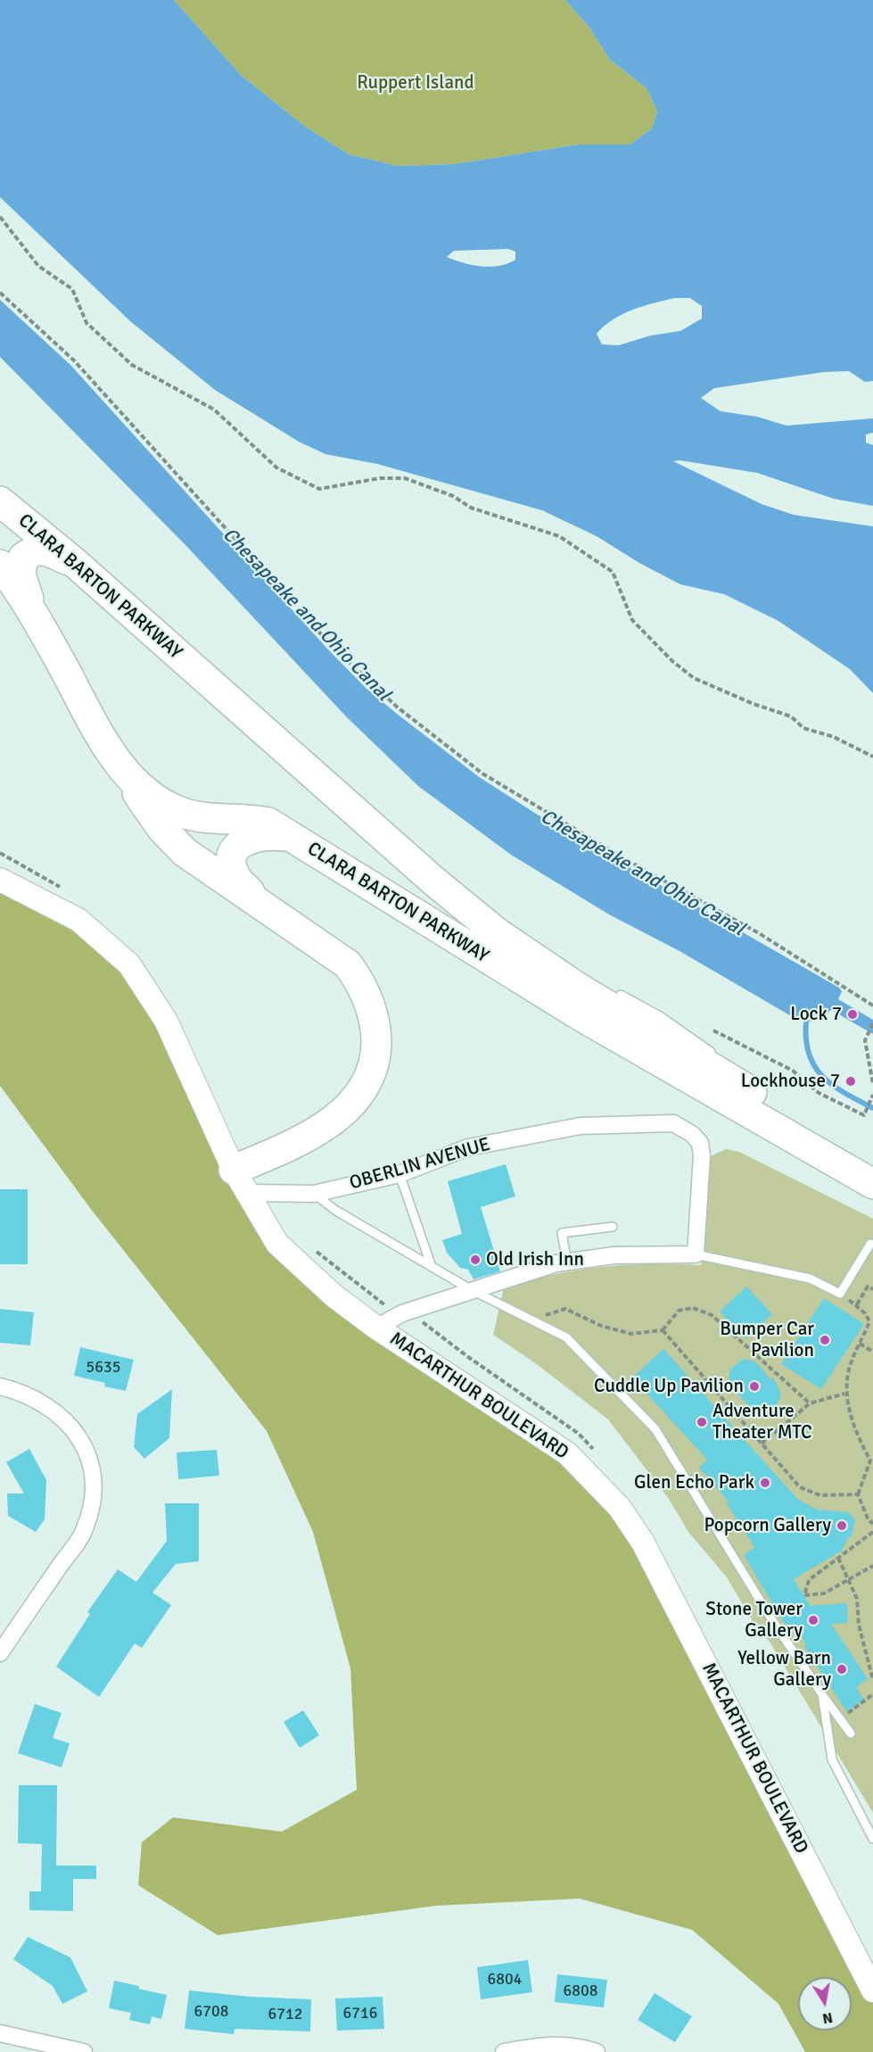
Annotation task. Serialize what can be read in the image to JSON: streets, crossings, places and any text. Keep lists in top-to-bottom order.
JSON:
{
  "streets": {
    "highway": ["CLARA BARTON PARKWAY"],
    "main road": ["MACARTHUR BOULEVARD"],
    "street": ["OBERLIN AVENUE"]
  },
  "crossings": [
    ["OBERLIN AVENUE", "MACARTHUR BOULEVARD"]
  ],
  "water": ["Chesapeake and Ohio Canal"],
  "parks": ["Ruppert Island"],
  "places": [
    "Lock 7",
    "Lockhouse 7",
    "Old Irish Inn",
    "Bumper Car Pavilion",
    "Cuddle Up Pavilion",
    "Adventure Theater MTC",
    "Glen Echo Park",
    "Popcorn Gallery",
    "Stone Tower Gallery",
    "Yellow Barn Gallery"
  ],
  "house_numbers": [
    "5635",
    "6804",
    "6808",
    "6708",
    "6716",
    "6712"
  ],
  "north": "bottom"
}
